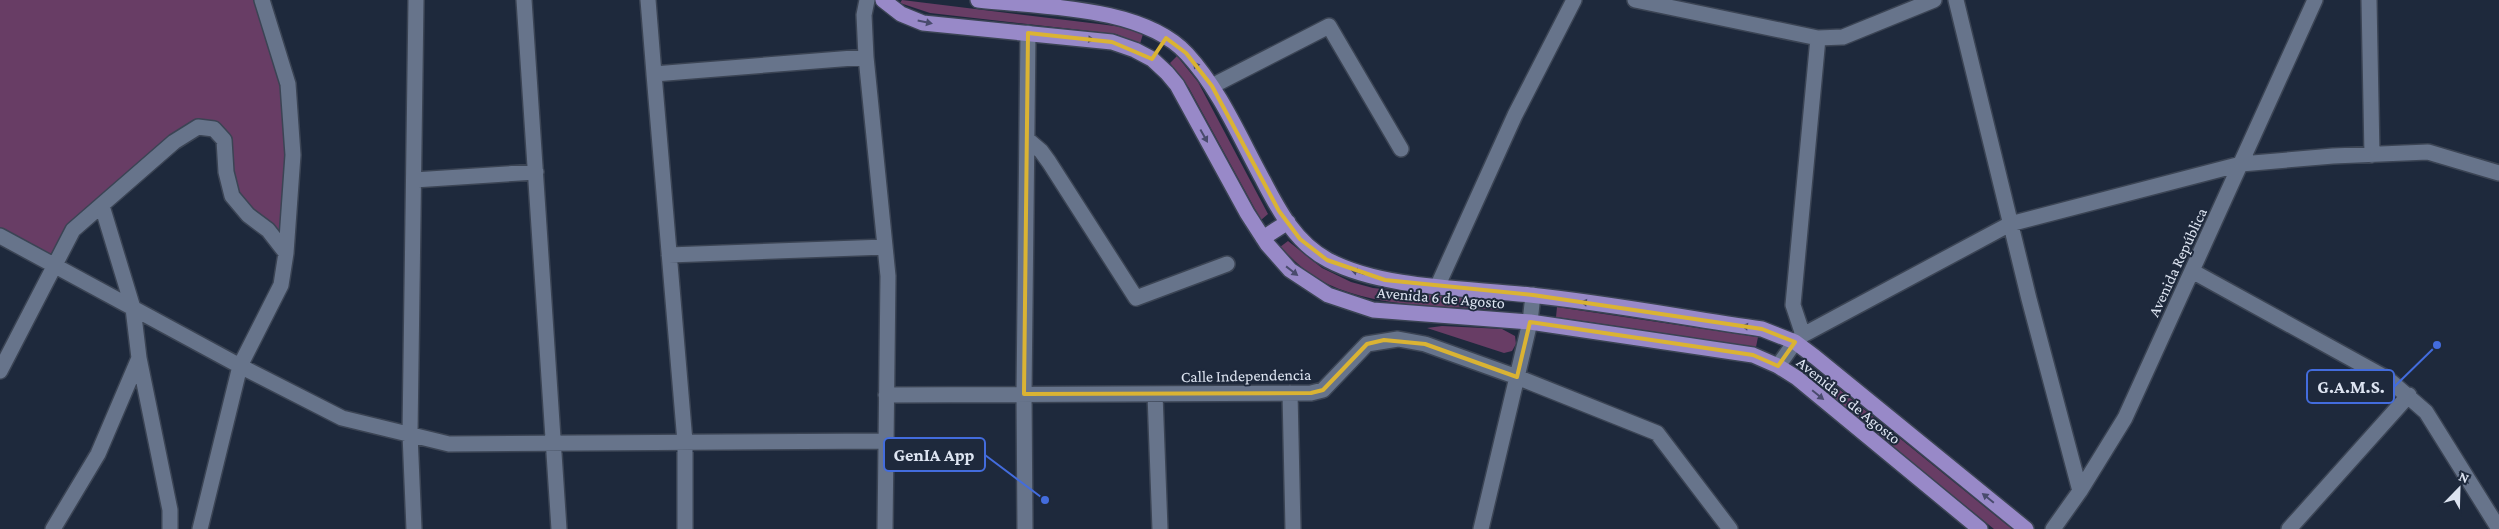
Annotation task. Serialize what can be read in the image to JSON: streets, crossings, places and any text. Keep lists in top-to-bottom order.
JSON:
{
  "streets": {
    "highway": ["Avenida 6 de Agosto"],
    "street": ["Avenida República", "Calle Independencia"]
  },
  "places": ["G.A.M.S.", "GenIA App"],
  "north": "top right"
}
